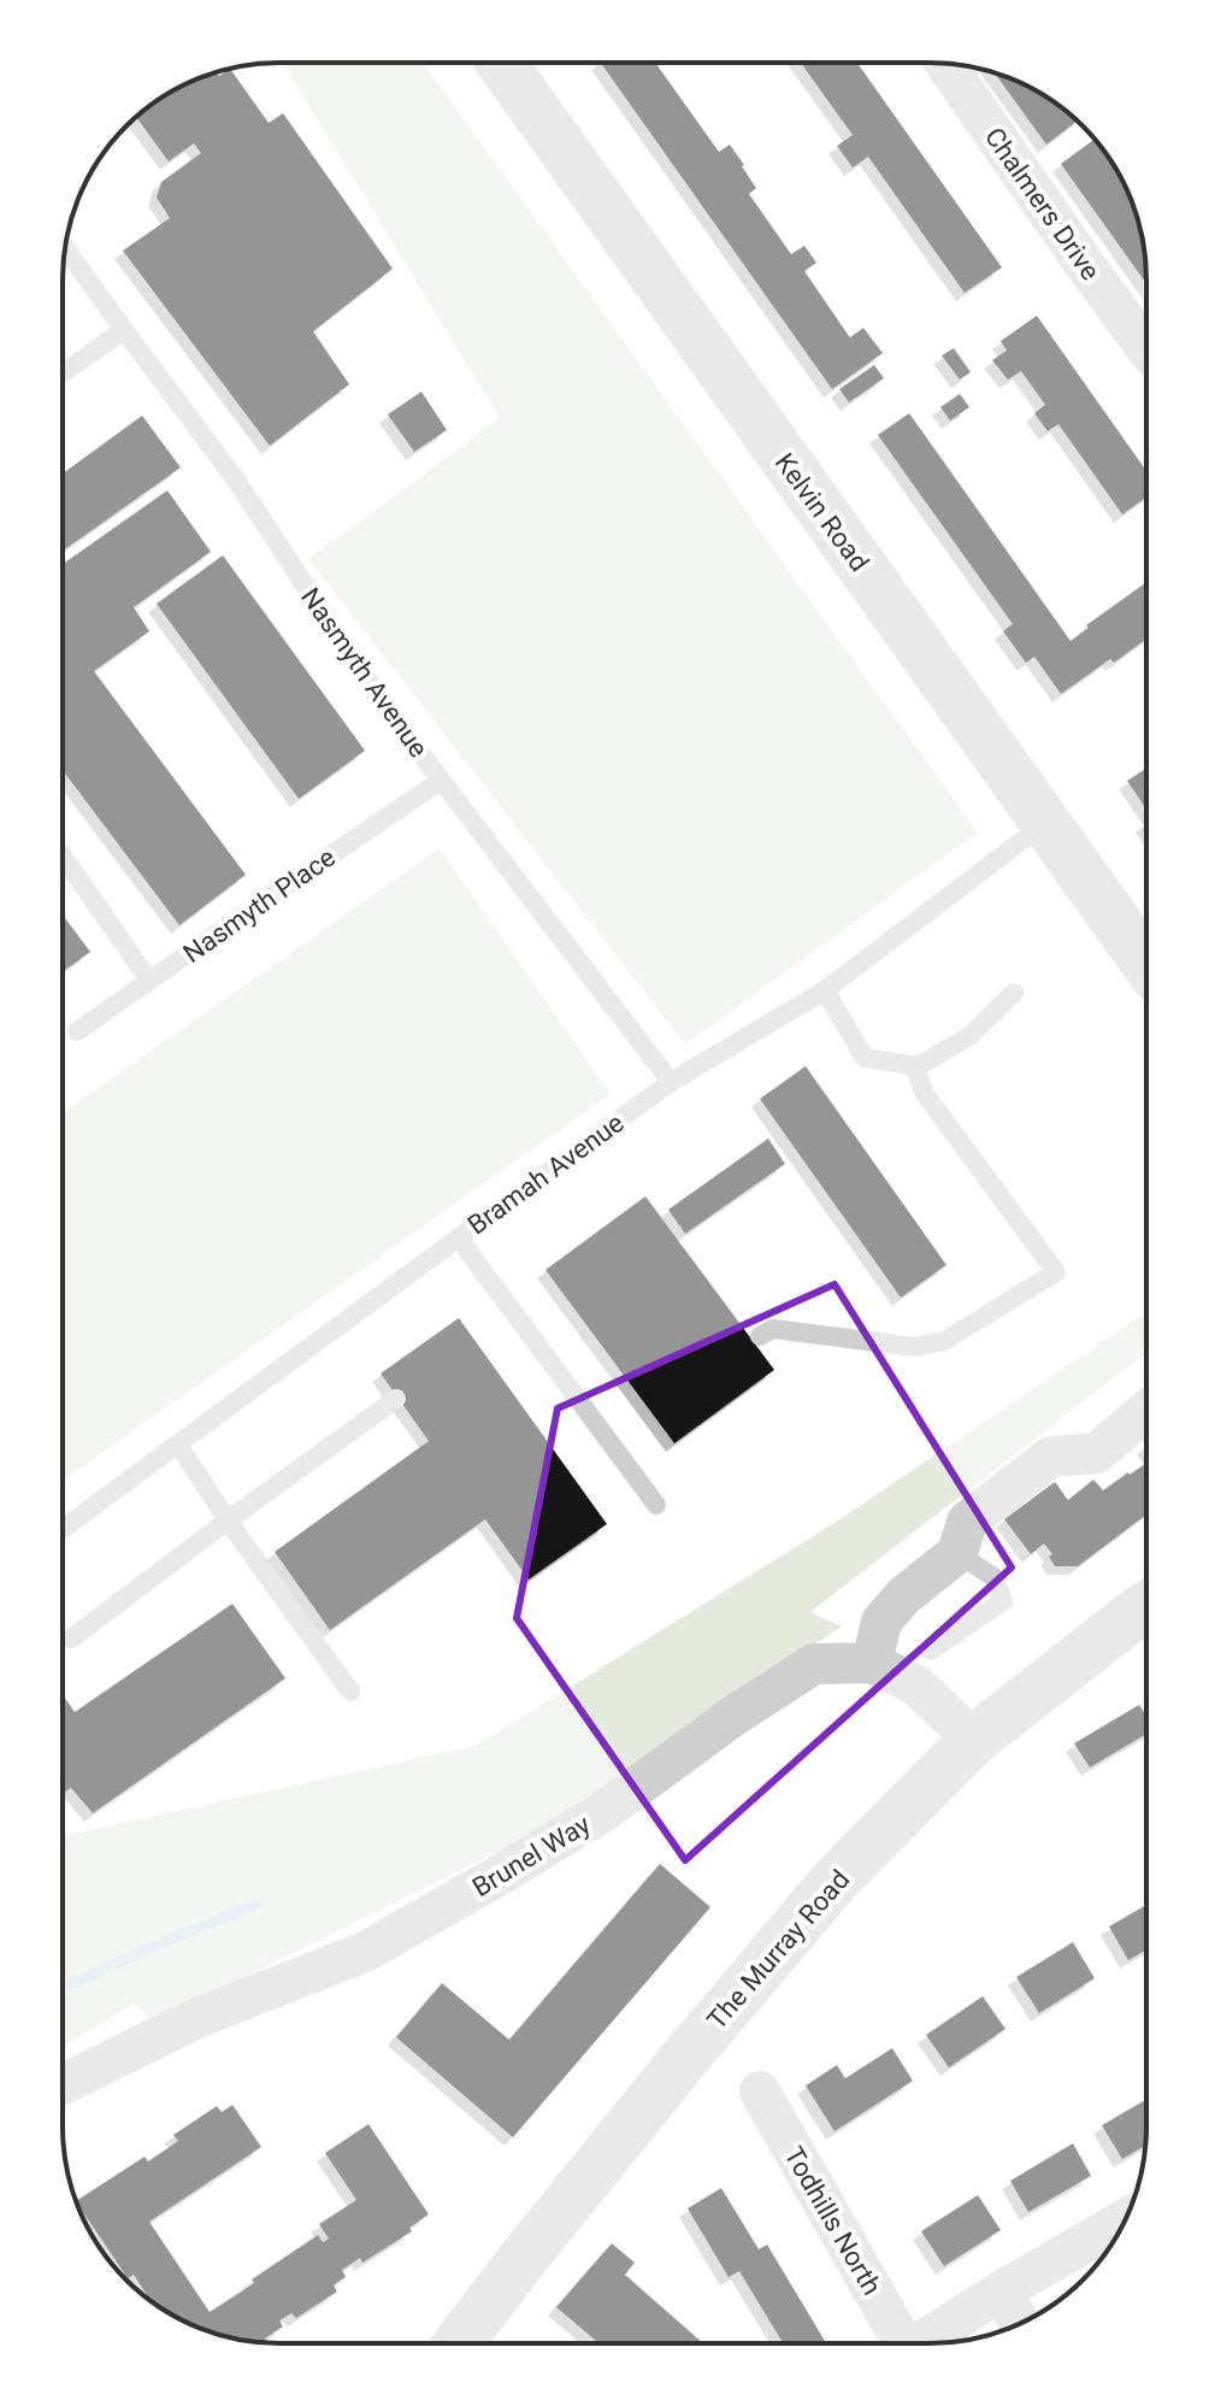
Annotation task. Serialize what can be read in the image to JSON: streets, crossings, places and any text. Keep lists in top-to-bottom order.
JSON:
{
  "streets": {
    "street": [
      "Chalmers Drive",
      "Kelvin Road",
      "Brunel Way",
      "The Murray Road",
      "Todhills North"
    ],
    "lane": ["Nasmyth Avenue", "Nasmyth Place", "Bramah Avenue"]
  },
  "crossings": [
    ["Kelvin Road", "Bramah Avenue"],
    ["Nasmyth Avenue", "Nasmyth Place"],
    ["Nasmyth Avenue", "Bramah Avenue"],
    ["Brunel Way", "The Murray Road"]
  ]
}
